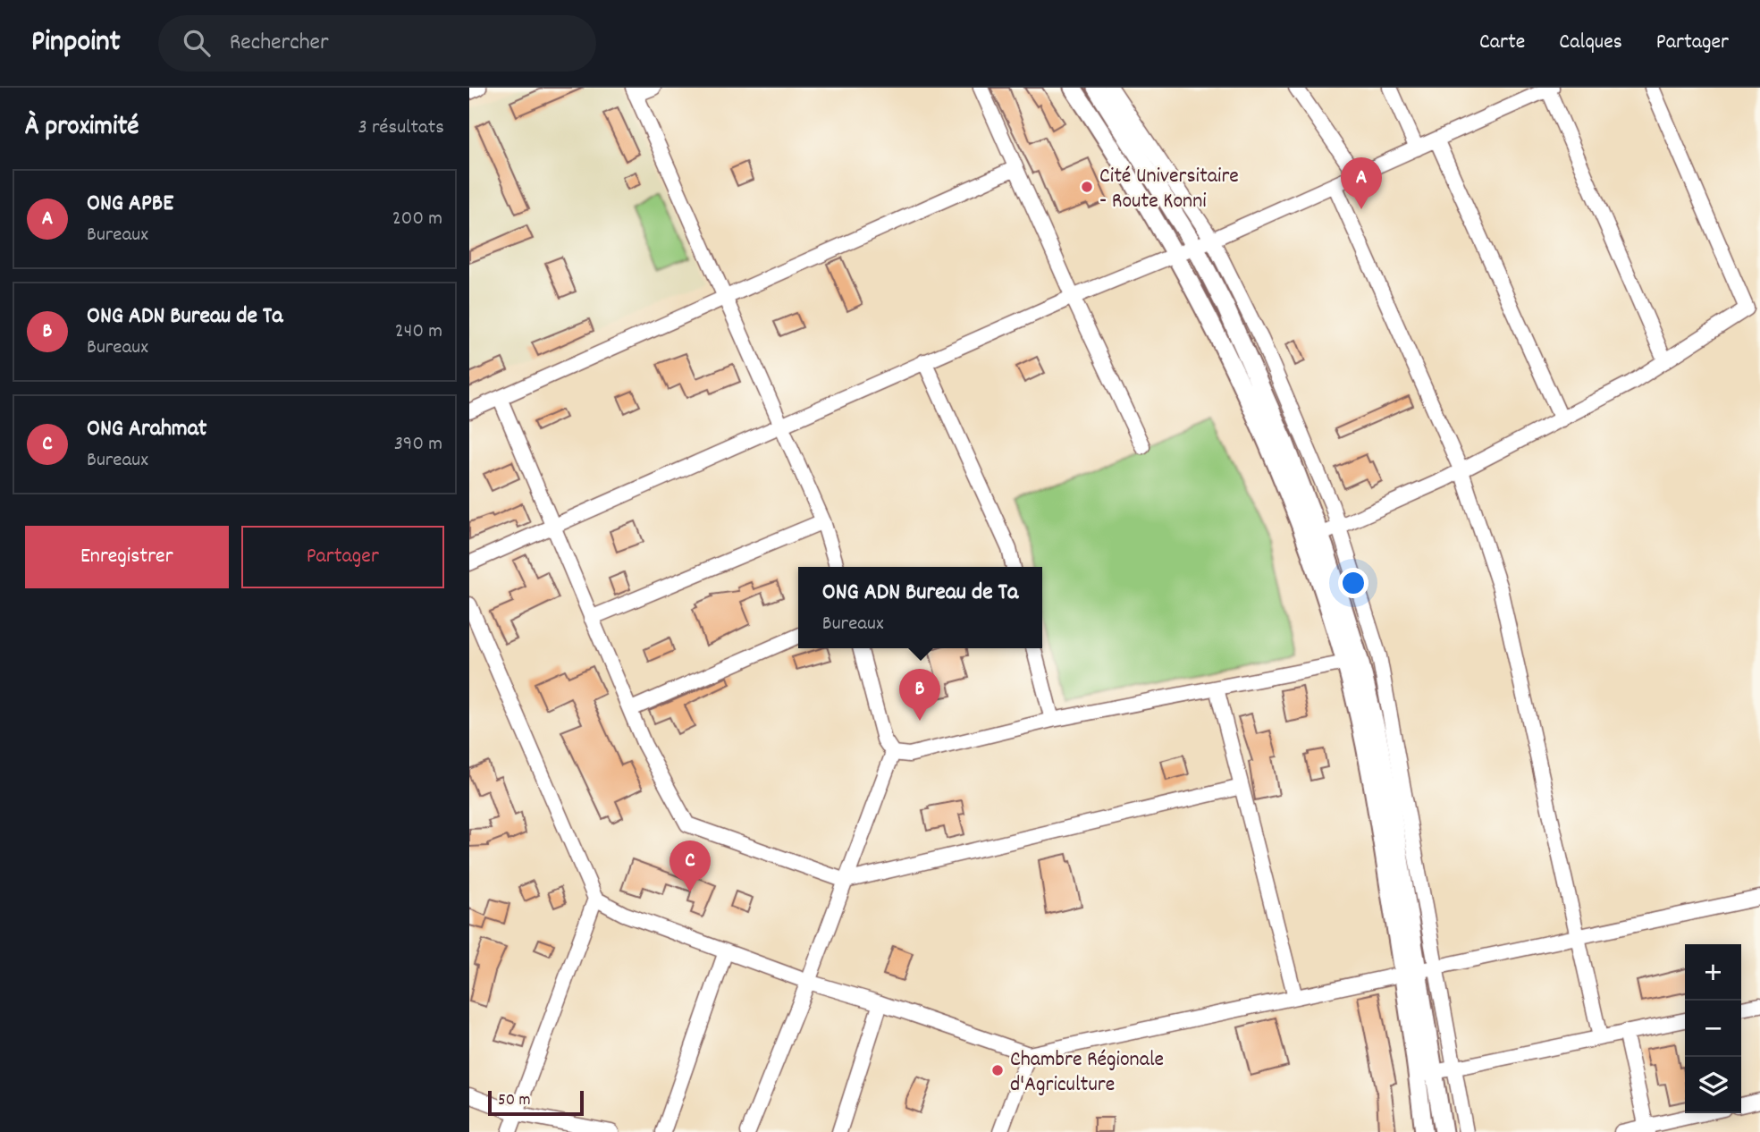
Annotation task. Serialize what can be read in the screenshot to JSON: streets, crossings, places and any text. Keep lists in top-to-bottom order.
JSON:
{
  "places": ["Cité Universitaire - Route Konni", "Chambre Régionale d'Agriculture"],
  "scale_bar": "50 m",
  "page": {
    "header": "Pinpoint",
    "search": "Rechercher",
    "nav": ["Carte", "Calques", "Partager"],
    "heading": ["À proximité", "3 résultats"],
    "pins": ["A", "B", "C"],
    "list": [
      {
        "mark": "A",
        "name": "ONG APBE",
        "note": "Bureaux",
        "value": "200 m"
      },
      {
        "mark": "B",
        "name": "ONG ADN Bureau de Ta",
        "note": "Bureaux",
        "value": "240 m"
      },
      {
        "mark": "C",
        "name": "ONG Arahmat",
        "note": "Bureaux",
        "value": "390 m"
      }
    ],
    "buttons": ["Enregistrer", "Partager"],
    "popup": ["ONG ADN Bureau de Ta", "Bureaux"],
    "map_buttons": ["+", "−"],
    "scale": "50 m"
  }
}
